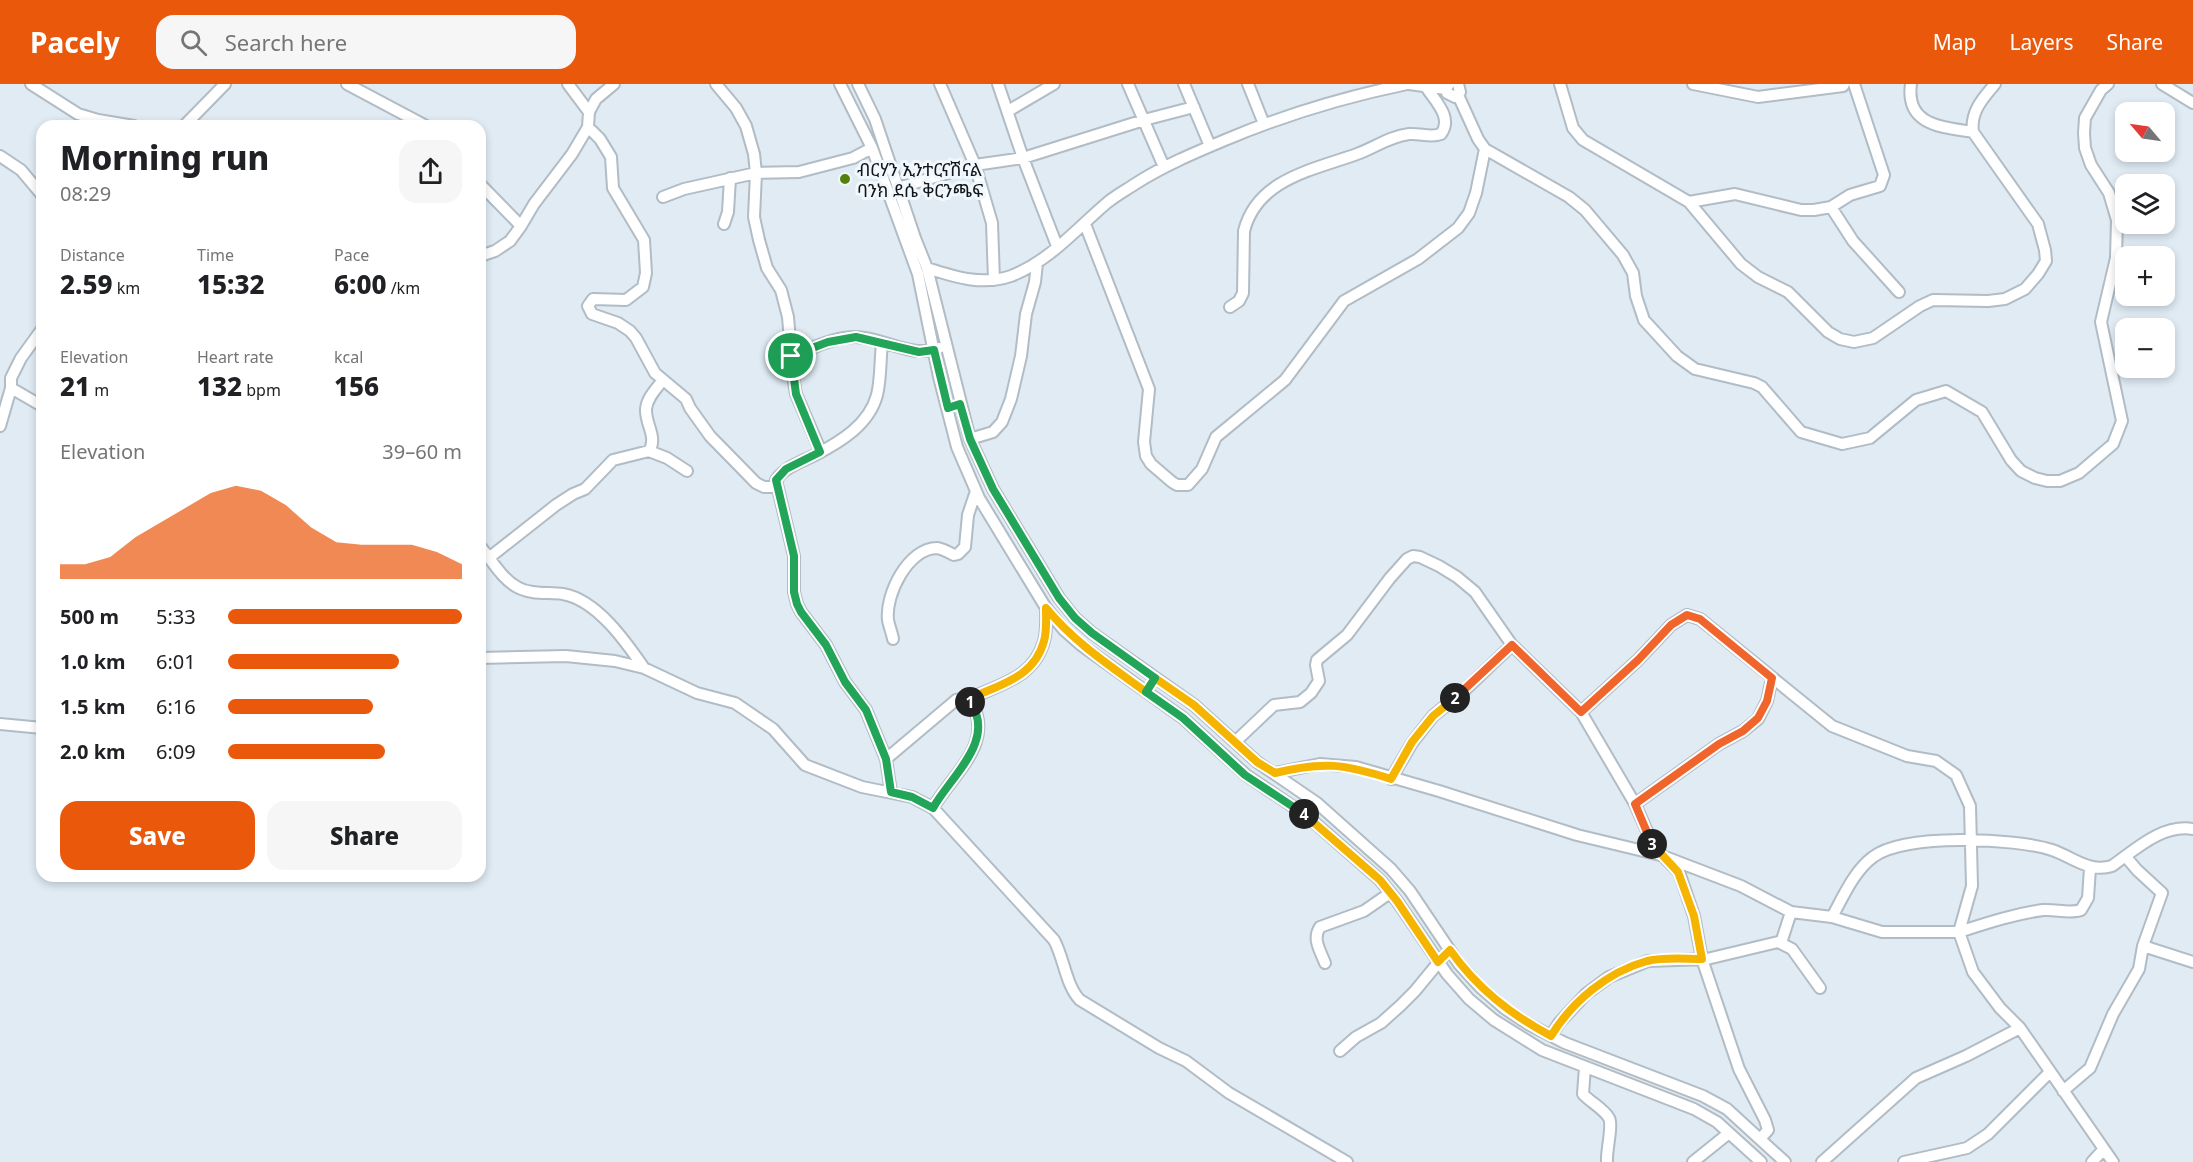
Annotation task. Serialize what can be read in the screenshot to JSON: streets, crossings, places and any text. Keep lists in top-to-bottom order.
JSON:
{
  "places": ["ብርሃን ኢንተርናሽናል ባንክ ደሴ ቅርንጫፍ"],
  "north": "top left",
  "page": {
    "header": "Pacely",
    "search": "Search here",
    "nav": ["Map", "Layers", "Share"],
    "map_buttons": ["+", "−"],
    "heading": ["Morning run", "08:29"],
    "stats": [
      ["Distance", "2.59 km"],
      ["Time", "15:32"],
      ["Pace", "6:00 /km"],
      ["Elevation", "21 m"],
      ["Heart rate", "132 bpm"],
      ["kcal", "156"]
    ],
    "chart": ["Elevation", "39–60 m"],
    "list": [
      {
        "name": "500 m",
        "note": "5:33"
      },
      {
        "name": "1.0 km",
        "note": "6:01"
      },
      {
        "name": "1.5 km",
        "note": "6:16"
      },
      {
        "name": "2.0 km",
        "note": "6:09"
      }
    ],
    "pins": [
      "2",
      "1",
      "4",
      "3"
    ],
    "buttons": ["Save", "Share"]
  }
}
